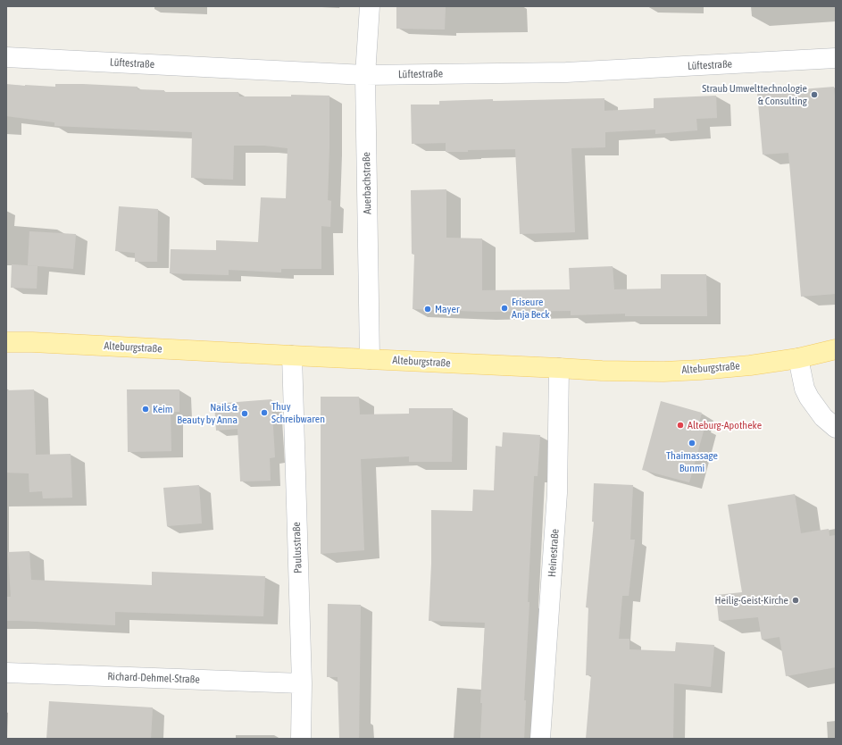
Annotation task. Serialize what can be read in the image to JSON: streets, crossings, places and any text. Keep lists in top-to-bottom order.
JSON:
{
  "streets": {
    "main road": ["Alteburgstraße"],
    "street": [
      "Lüftestraße",
      "Auerbachstraße",
      "Paulusstraße",
      "Heinestraße",
      "Richard-Dehmel-Straße"
    ]
  },
  "crossings": [
    ["Lüftestraße", "Auerbachstraße"],
    ["Auerbachstraße", "Alteburgstraße"],
    ["Alteburgstraße", "Paulusstraße"],
    ["Alteburgstraße", "Heinestraße"],
    ["Paulusstraße", "Richard-Dehmel-Straße"]
  ],
  "places": [
    "Straub Umwelttechnologie & Consulting",
    "Friseure Anja Beck",
    "Mayer",
    "Keim",
    "Thuy Schreibwaren",
    "Nails & Beauty by Anna",
    "Alteburg-Apotheke",
    "Thaimassage Bunmi",
    "Heilig-Geist-Kirche"
  ]
}
